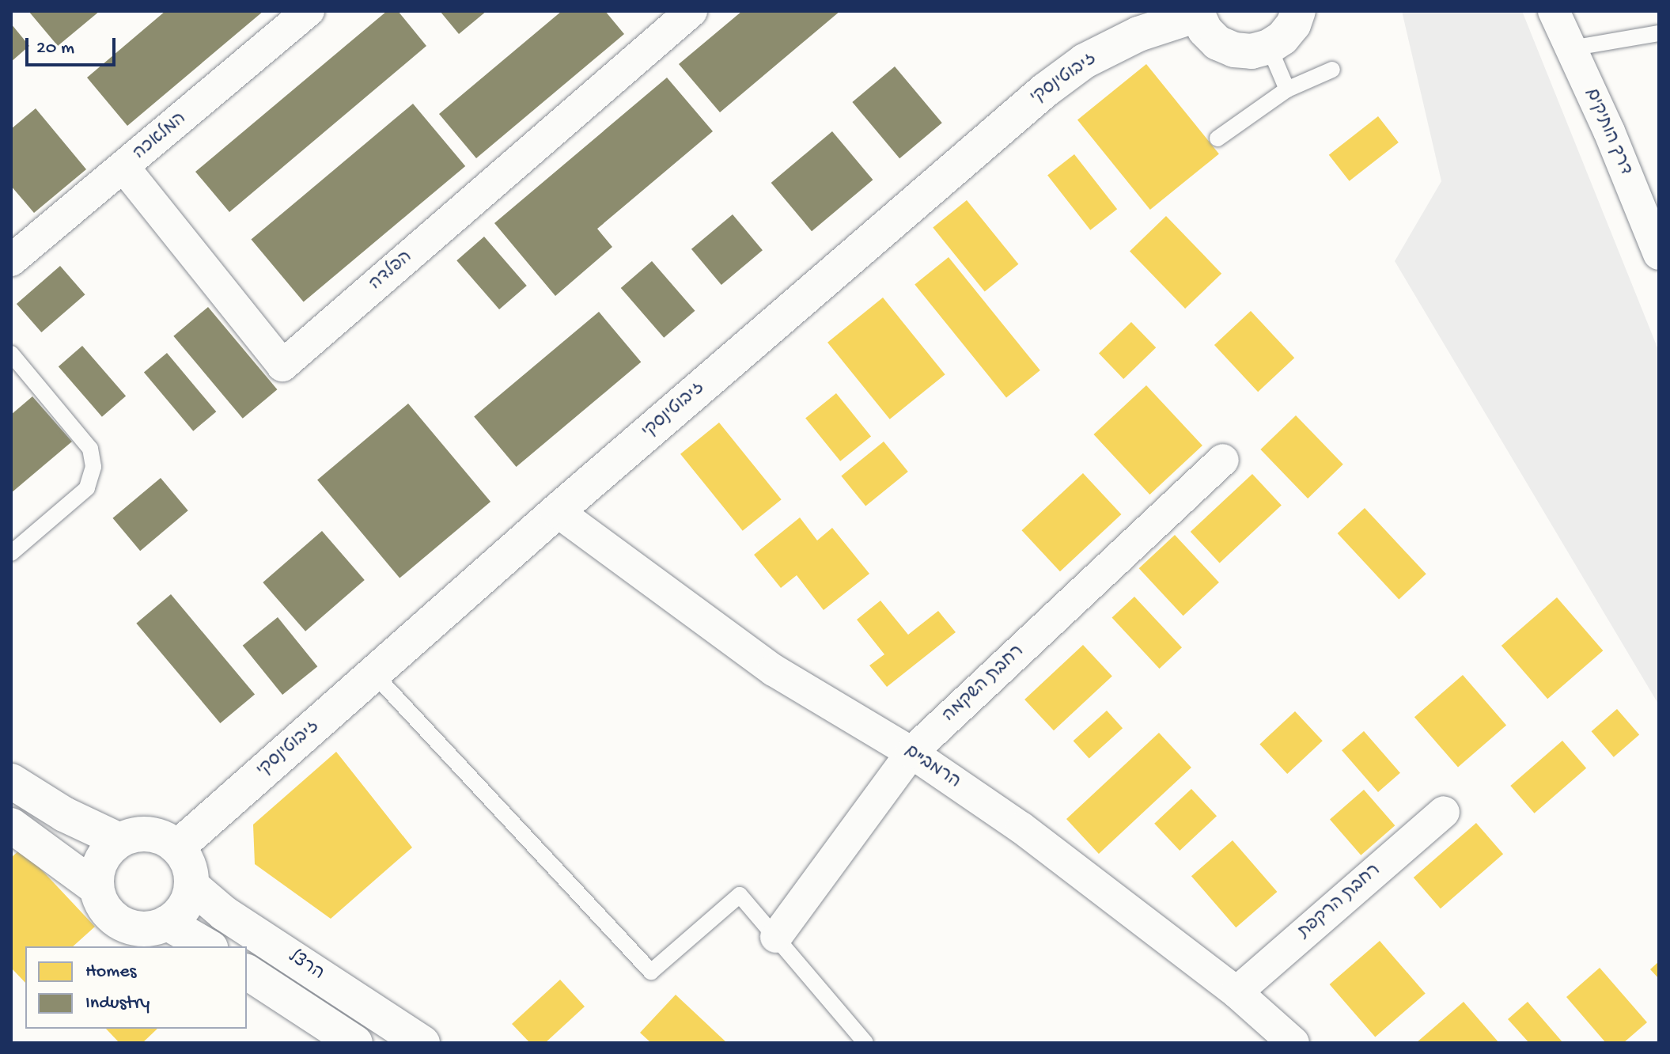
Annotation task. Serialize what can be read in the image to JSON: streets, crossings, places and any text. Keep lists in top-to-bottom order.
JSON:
{
  "streets": {
    "street": [
      "ז'בוטינסקי",
      "דרך הותיקים",
      "המלאכה",
      "הפלדה",
      "רחבת השקמה",
      "הרמב\"ם",
      "רחבת הרקפת",
      "הרצל"
    ]
  },
  "crossings": [
    ["ז'בוטינסקי", "הרמב\"ם"],
    ["ז'בוטינסקי", "הרצל"],
    ["המלאכה", "הפלדה"],
    ["רחבת השקמה", "הרמב\"ם"],
    ["הרמב\"ם", "רחבת הרקפת"]
  ],
  "legend": ["Homes", "Industry"],
  "scale_bar": "20 m"
}
